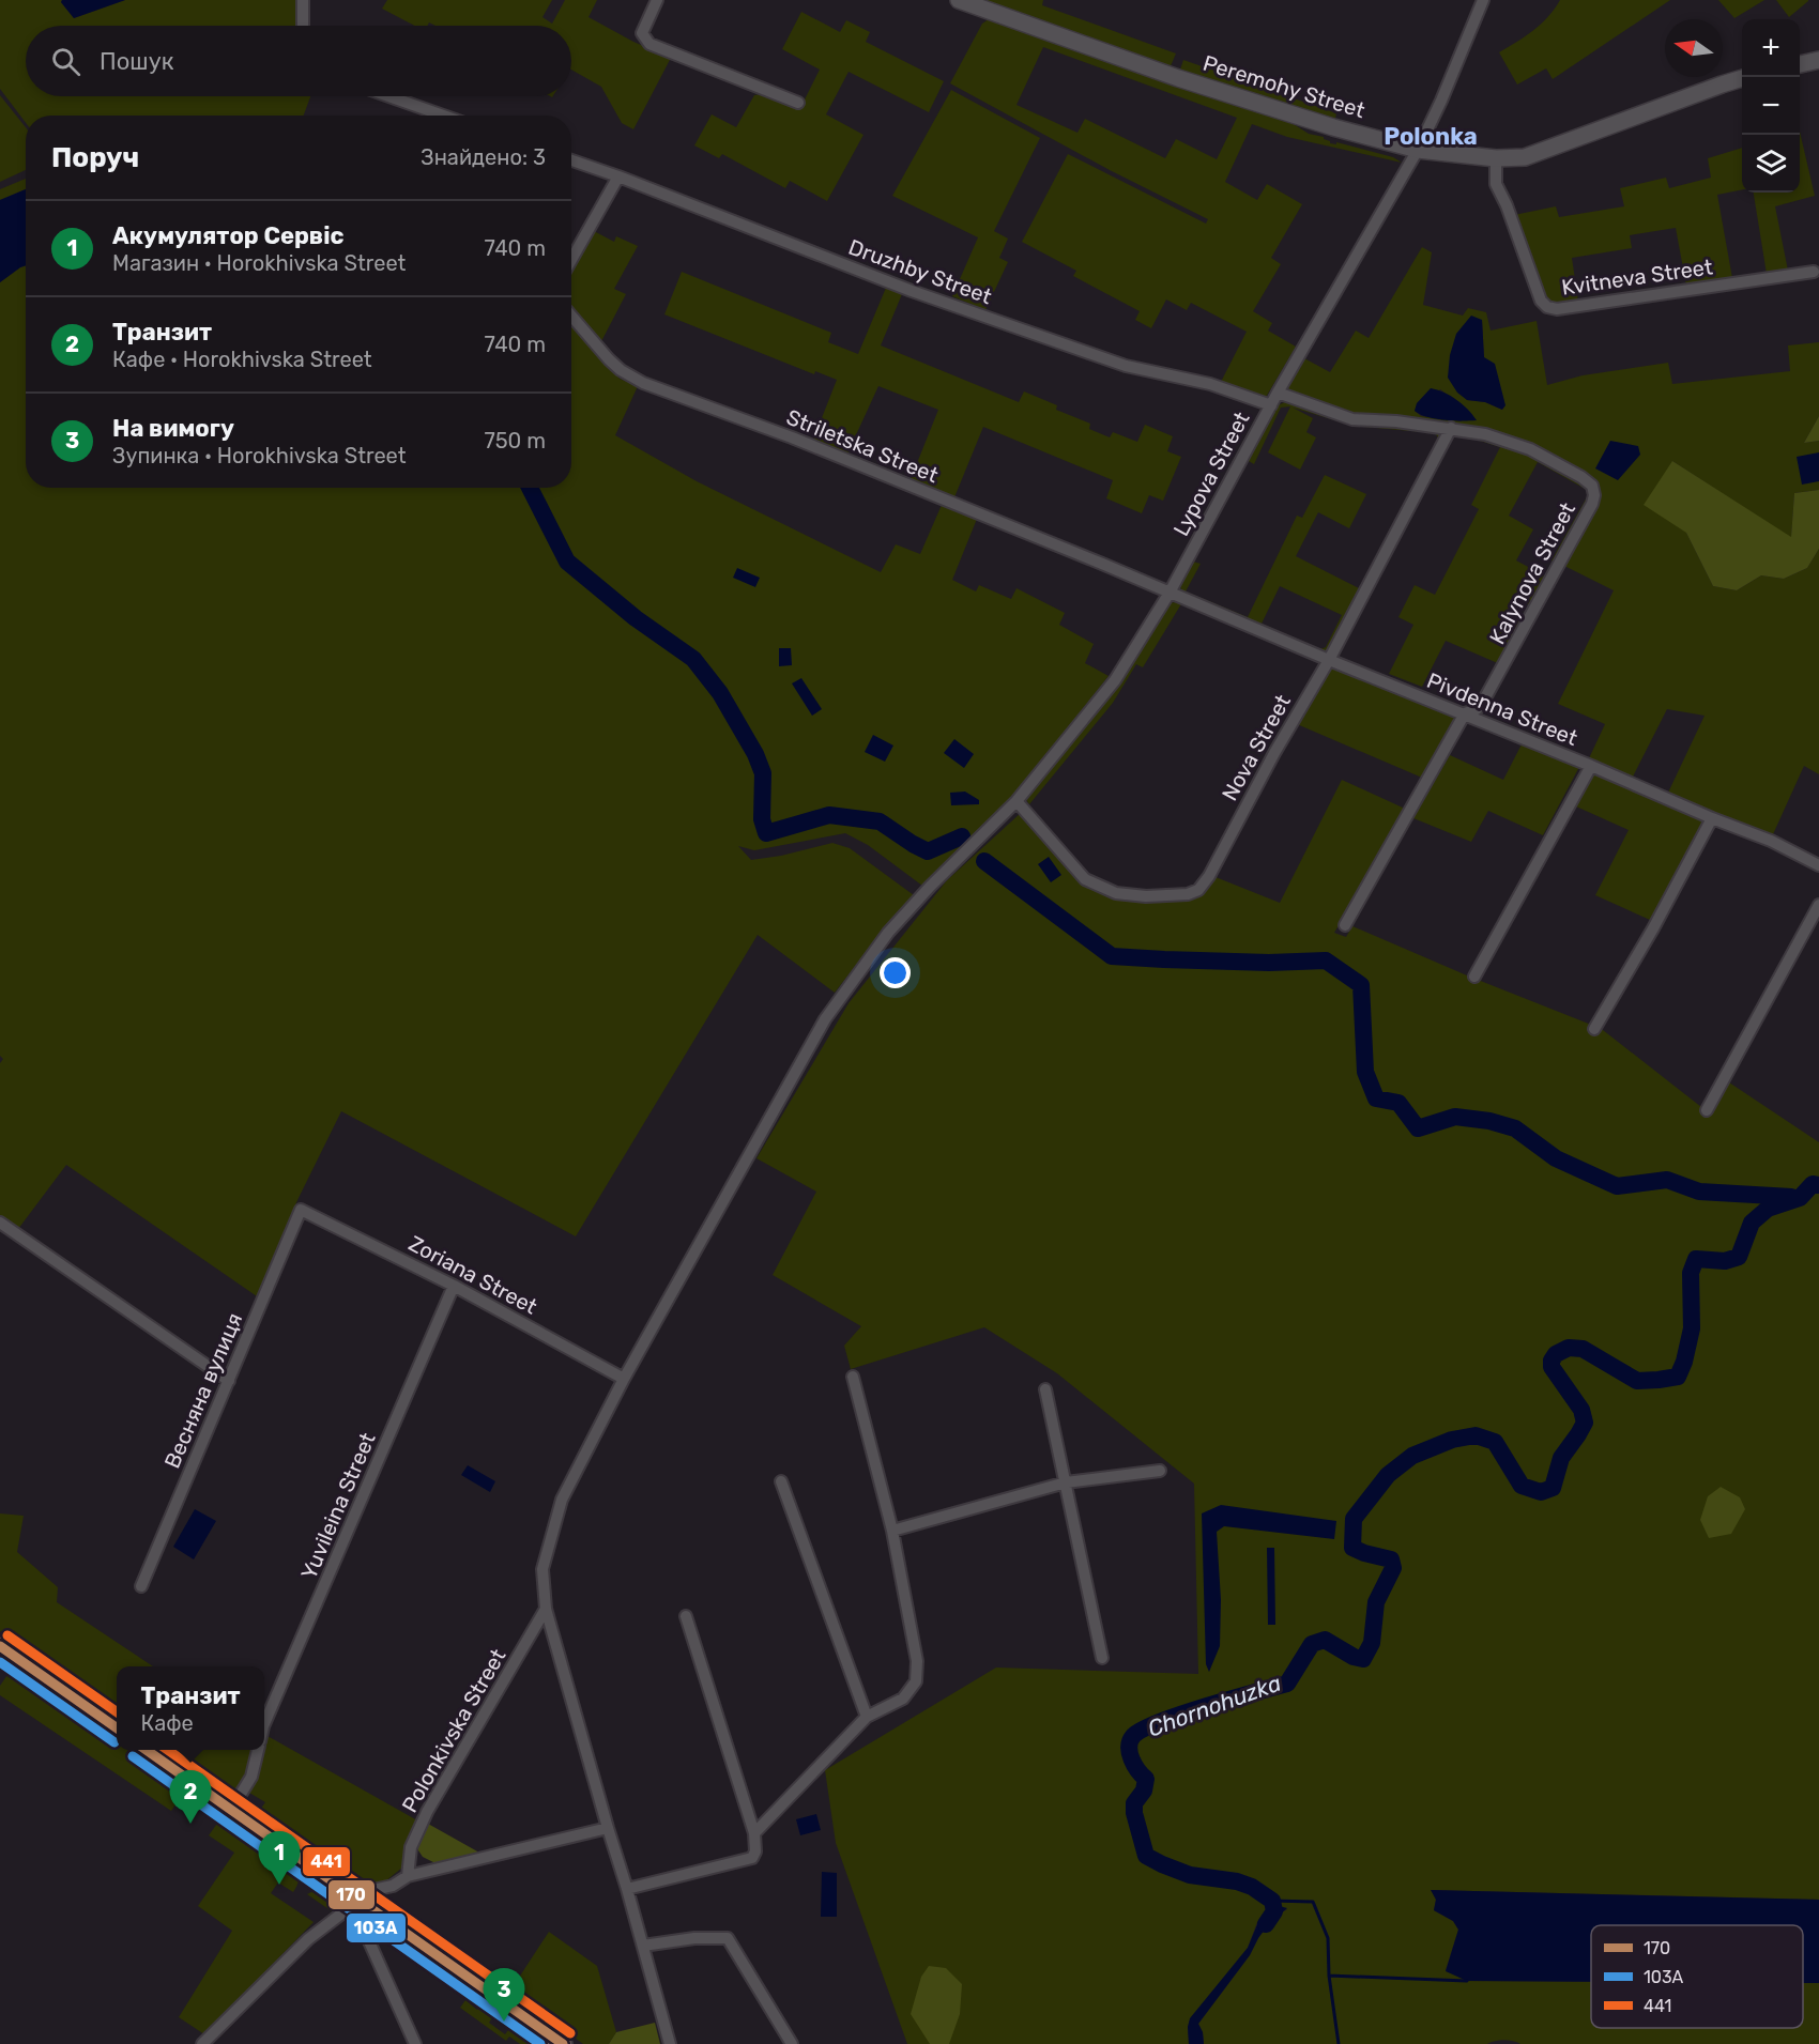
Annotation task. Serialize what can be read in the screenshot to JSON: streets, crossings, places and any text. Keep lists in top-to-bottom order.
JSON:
{
  "streets": {
    "main road": ["Peremohy Street"],
    "street": [
      "Druzhby Street",
      "Kvitneva Street",
      "Striletska Street",
      "Lypova Street",
      "Kalynova Street",
      "Pivdenna Street",
      "Nova Street",
      "Zoriana Street",
      "Весняна вулиця",
      "Yuvileina Street",
      "Polonkivska Street"
    ]
  },
  "crossings": [
    ["Peremohy Street", "Kvitneva Street"],
    ["Peremohy Street", "Lypova Street"],
    ["Druzhby Street", "Lypova Street"],
    ["Striletska Street", "Lypova Street"],
    ["Striletska Street", "Pivdenna Street"],
    ["Lypova Street", "Kalynova Street"],
    ["Lypova Street", "Pivdenna Street"],
    ["Lypova Street", "Nova Street"],
    ["Lypova Street", "Zoriana Street"],
    ["Lypova Street", "Polonkivska Street"],
    ["Kalynova Street", "Pivdenna Street"],
    ["Kalynova Street", "Nova Street"],
    ["Pivdenna Street", "Nova Street"],
    ["Zoriana Street", "Весняна вулиця"],
    ["Zoriana Street", "Yuvileina Street"]
  ],
  "districts": ["Polonka"],
  "water": ["Chornohuzka"],
  "lines": ["transit line 441", "transit line 170", "transit line 103А"],
  "legend": ["170", "103А", "441"],
  "north": "left",
  "page": {
    "map_buttons": ["+", "−"],
    "search": "Пошук",
    "heading": ["Поруч", "Знайдено: 3"],
    "list": [
      {
        "mark": "1",
        "name": "Акумулятор Сервіс",
        "note": "Магазин · Horokhivska Street",
        "value": "740 m"
      },
      {
        "mark": "2",
        "name": "Транзит",
        "note": "Кафе · Horokhivska Street",
        "value": "740 m"
      },
      {
        "mark": "3",
        "name": "На вимогу",
        "note": "Зупинка · Horokhivska Street",
        "value": "750 m"
      }
    ],
    "popup": ["Транзит", "Кафе"],
    "pins": ["2", "1", "3"]
  }
}
